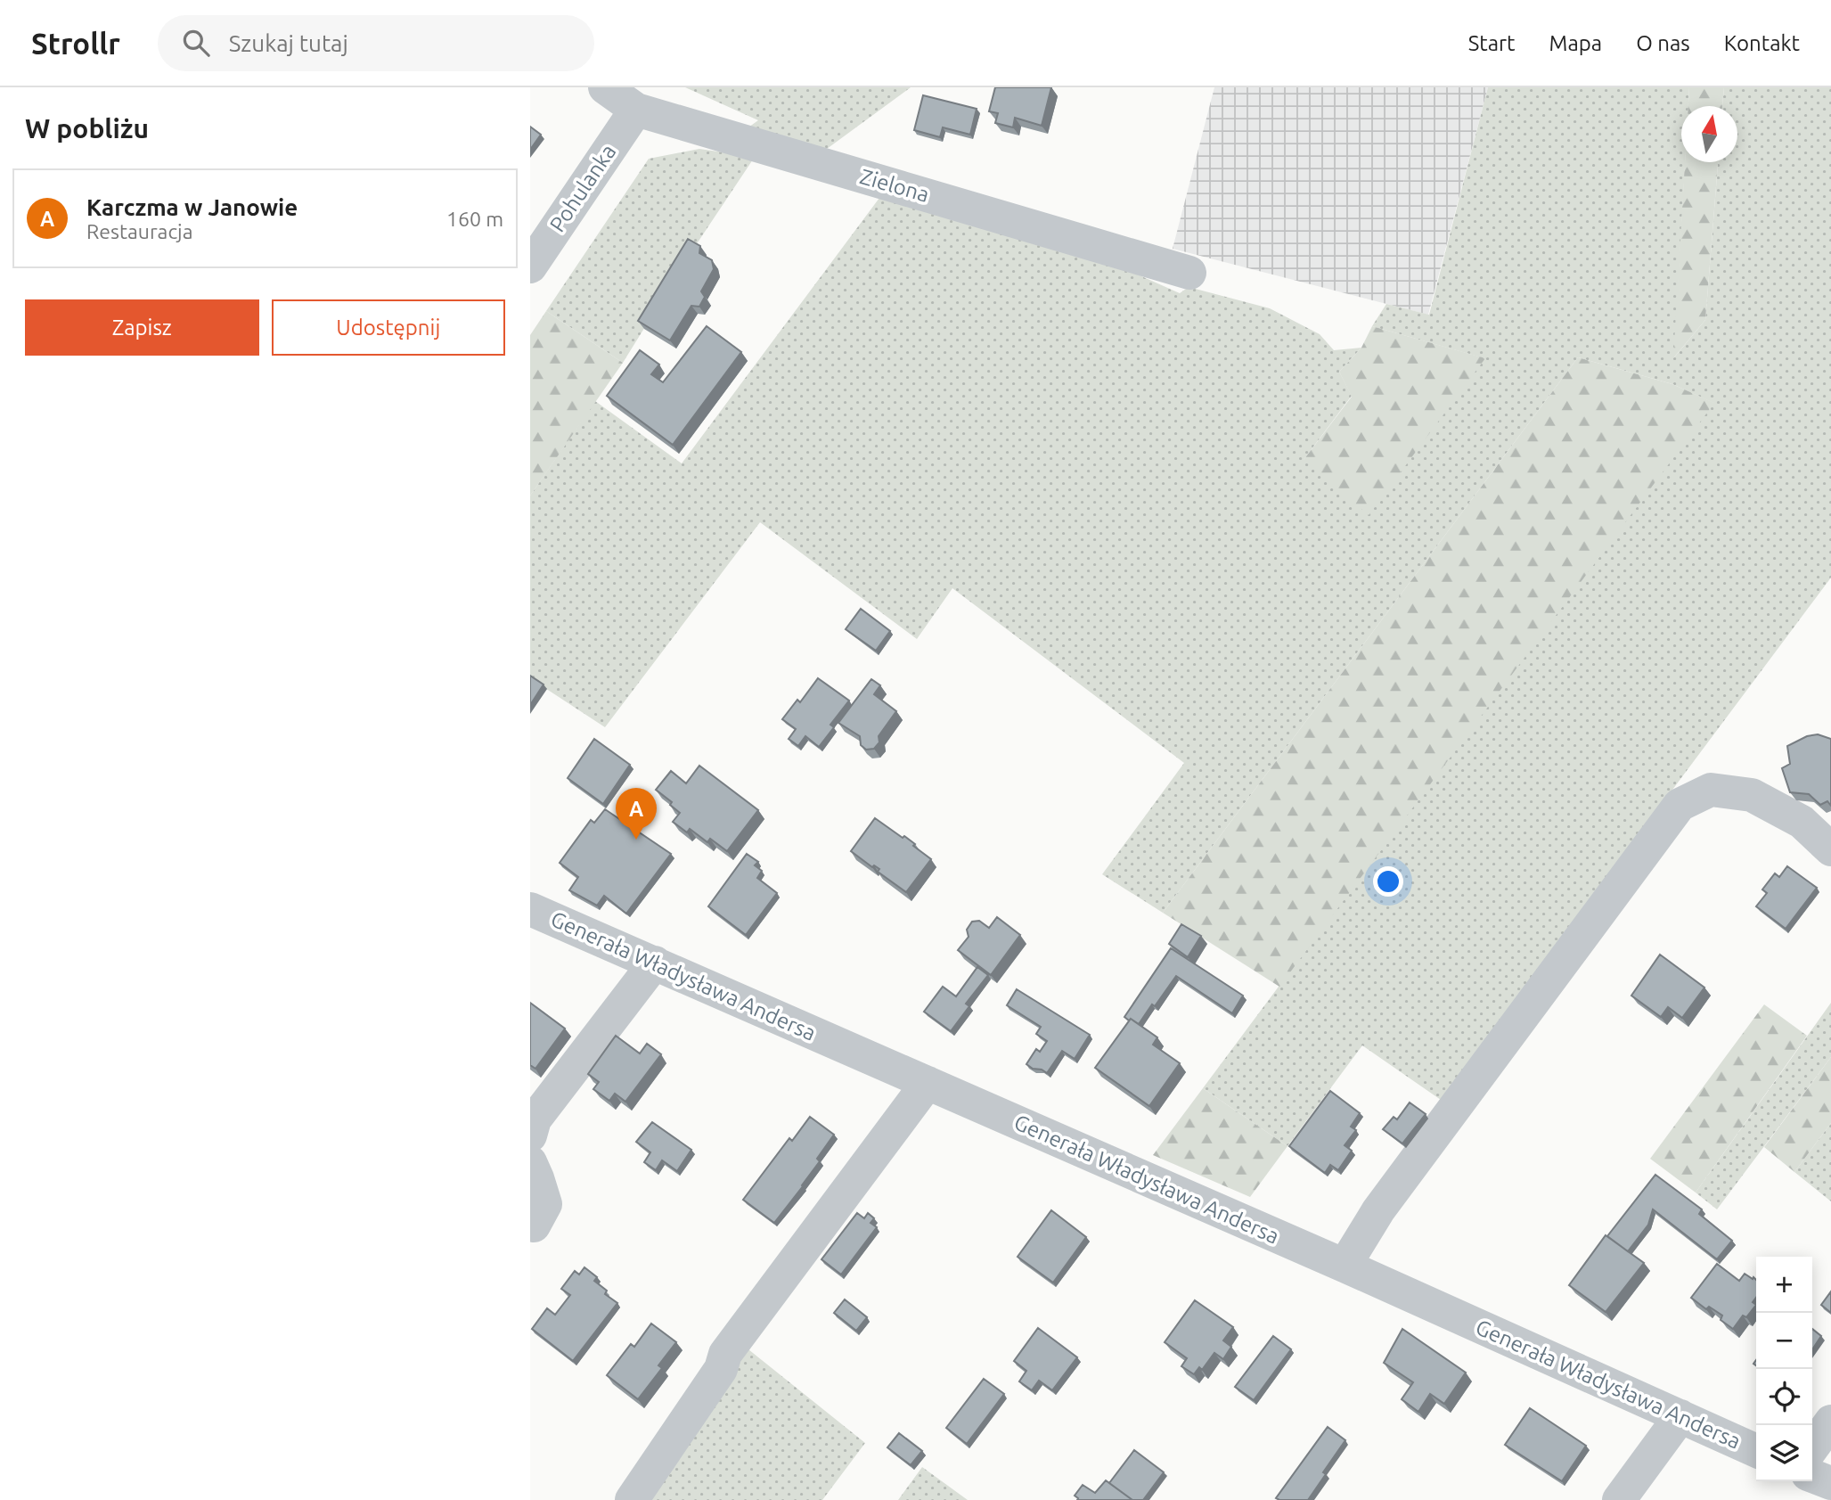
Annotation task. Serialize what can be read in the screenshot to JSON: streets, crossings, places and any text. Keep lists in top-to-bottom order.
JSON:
{
  "streets": {
    "street": ["Zielona", "Pohulanka", "Generała Władysława Andersa"]
  },
  "crossings": [
    ["Zielona", "Pohulanka"]
  ],
  "north": "top",
  "page": {
    "header": "Strollr",
    "search": "Szukaj tutaj",
    "nav": [
      "Start",
      "Mapa",
      "O nas",
      "Kontakt"
    ],
    "heading": "W pobliżu",
    "list": [
      {
        "mark": "A",
        "name": "Karczma w Janowie",
        "note": "Restauracja",
        "value": "160 m"
      }
    ],
    "buttons": ["Zapisz", "Udostępnij"],
    "pins": "A",
    "map_buttons": ["+", "−"]
  }
}
